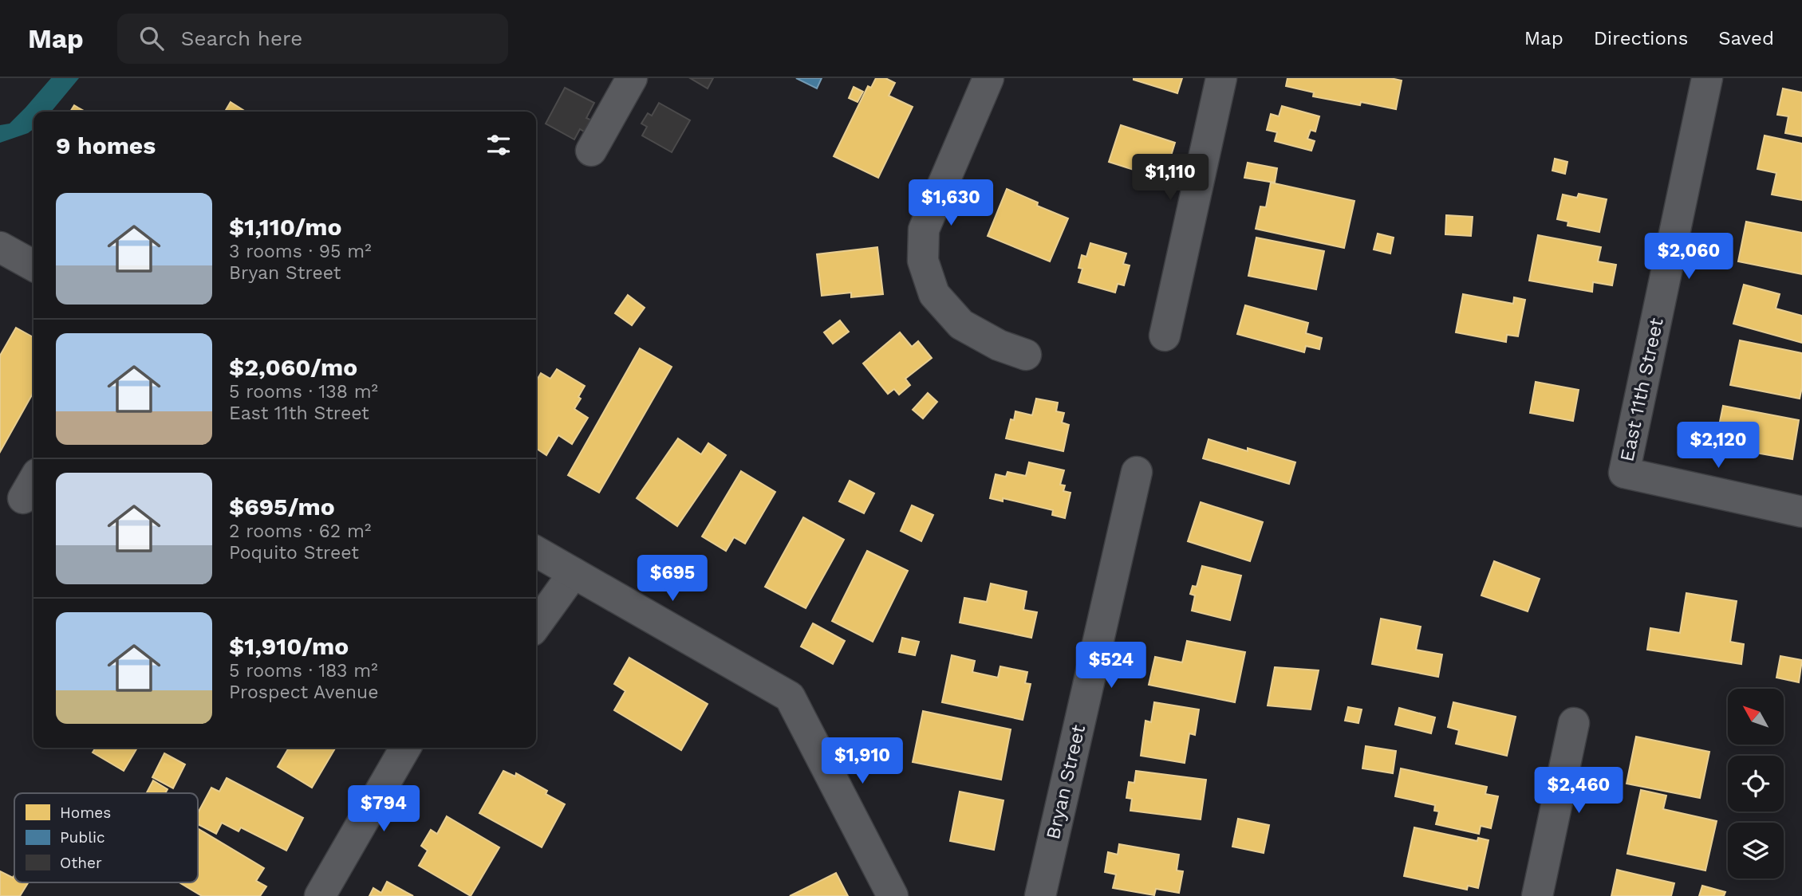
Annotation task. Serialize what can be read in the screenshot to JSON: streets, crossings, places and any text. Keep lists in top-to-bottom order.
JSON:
{
  "streets": {
    "street": ["East 11th Street", "Bryan Street"]
  },
  "legend": ["Homes", "Public", "Other"],
  "north": "top left",
  "page": {
    "header": "Map",
    "search": "Search here",
    "nav": ["Map", "Directions", "Saved"],
    "heading": "9 homes",
    "price": [
      "$1,110",
      "$1,630",
      "$2,060",
      "$2,120",
      "$695",
      "$524",
      "$1,910",
      "$2,460",
      "$794"
    ],
    "list": [
      {
        "name": "$1,110/mo",
        "note": "3 rooms · 95 m² · Bryan Street"
      },
      {
        "name": "$2,060/mo",
        "note": "5 rooms · 138 m² · East 11th Street"
      },
      {
        "name": "$695/mo",
        "note": "2 rooms · 62 m² · Poquito Street"
      },
      {
        "name": "$1,910/mo",
        "note": "5 rooms · 183 m² · Prospect Avenue"
      }
    ]
  }
}
